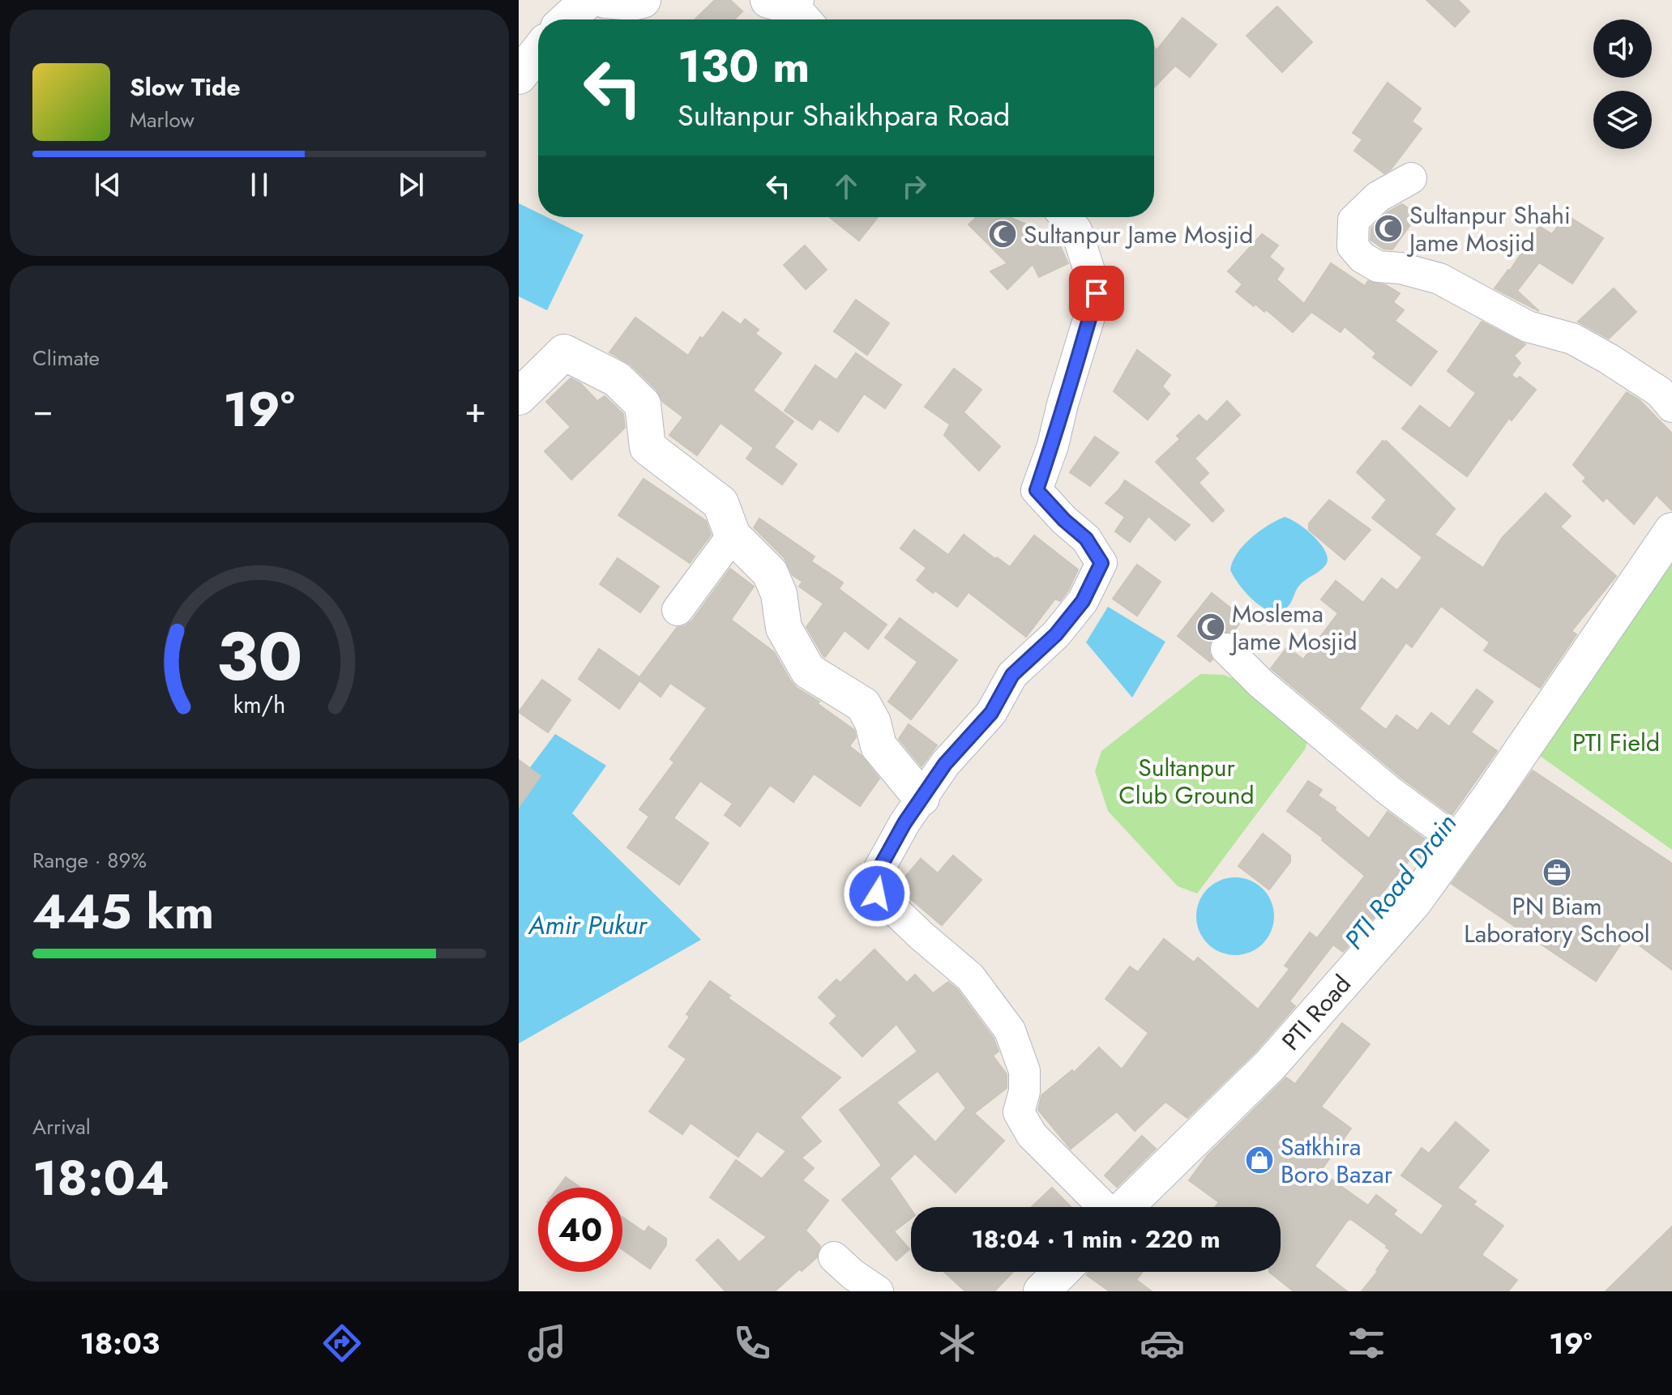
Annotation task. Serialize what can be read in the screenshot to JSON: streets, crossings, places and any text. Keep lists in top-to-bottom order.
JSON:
{
  "streets": {
    "main road": ["PTI Road"]
  },
  "water": ["PTI Road Drain", "Amir Pukur"],
  "parks": ["PTI Field", "Sultanpur Club Ground"],
  "places": {
    "mosque": ["Sultanpur Shahi Jame Mosjid", "Sultanpur Jame Mosjid", "Moslema Jame Mosjid"],
    "office": ["PN Biam Laboratory School"],
    "shop": ["Satkhira Boro Bazar"]
  },
  "page": {
    "turn": ["130 m", "Sultanpur Shaikhpara Road"],
    "song": ["Slow Tide", "Marlow"],
    "tile": [
      "Climate",
      ["Range · 89%", "445 km"],
      ["Arrival", "18:04"]
    ],
    "heat": ["−", "19°", "+"],
    "limit": "40",
    "trip": "18:04 · 1 min · 220 m",
    "tabs": ["18:03", "19°"],
    "gauge": ["30", "km/h"]
  }
}
